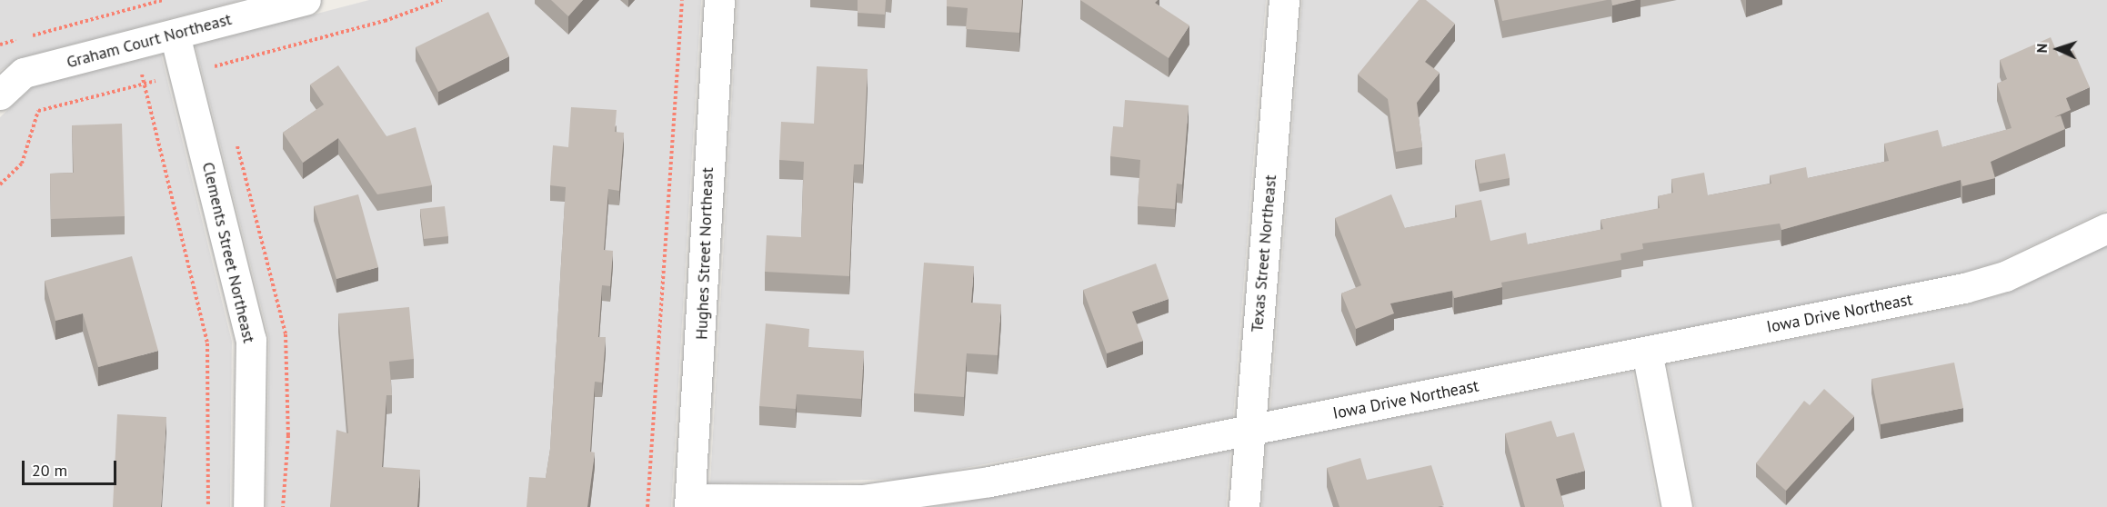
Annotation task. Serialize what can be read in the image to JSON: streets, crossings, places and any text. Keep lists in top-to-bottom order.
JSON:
{
  "streets": {
    "street": [
      "Graham Court Northeast",
      "Clements Street Northeast",
      "Hughes Street Northeast",
      "Texas Street Northeast",
      "Iowa Drive Northeast"
    ]
  },
  "crossings": [
    ["Graham Court Northeast", "Clements Street Northeast"],
    ["Hughes Street Northeast", "Iowa Drive Northeast"],
    ["Texas Street Northeast", "Iowa Drive Northeast"]
  ],
  "scale_bar": "20 m",
  "north": "left"
}
